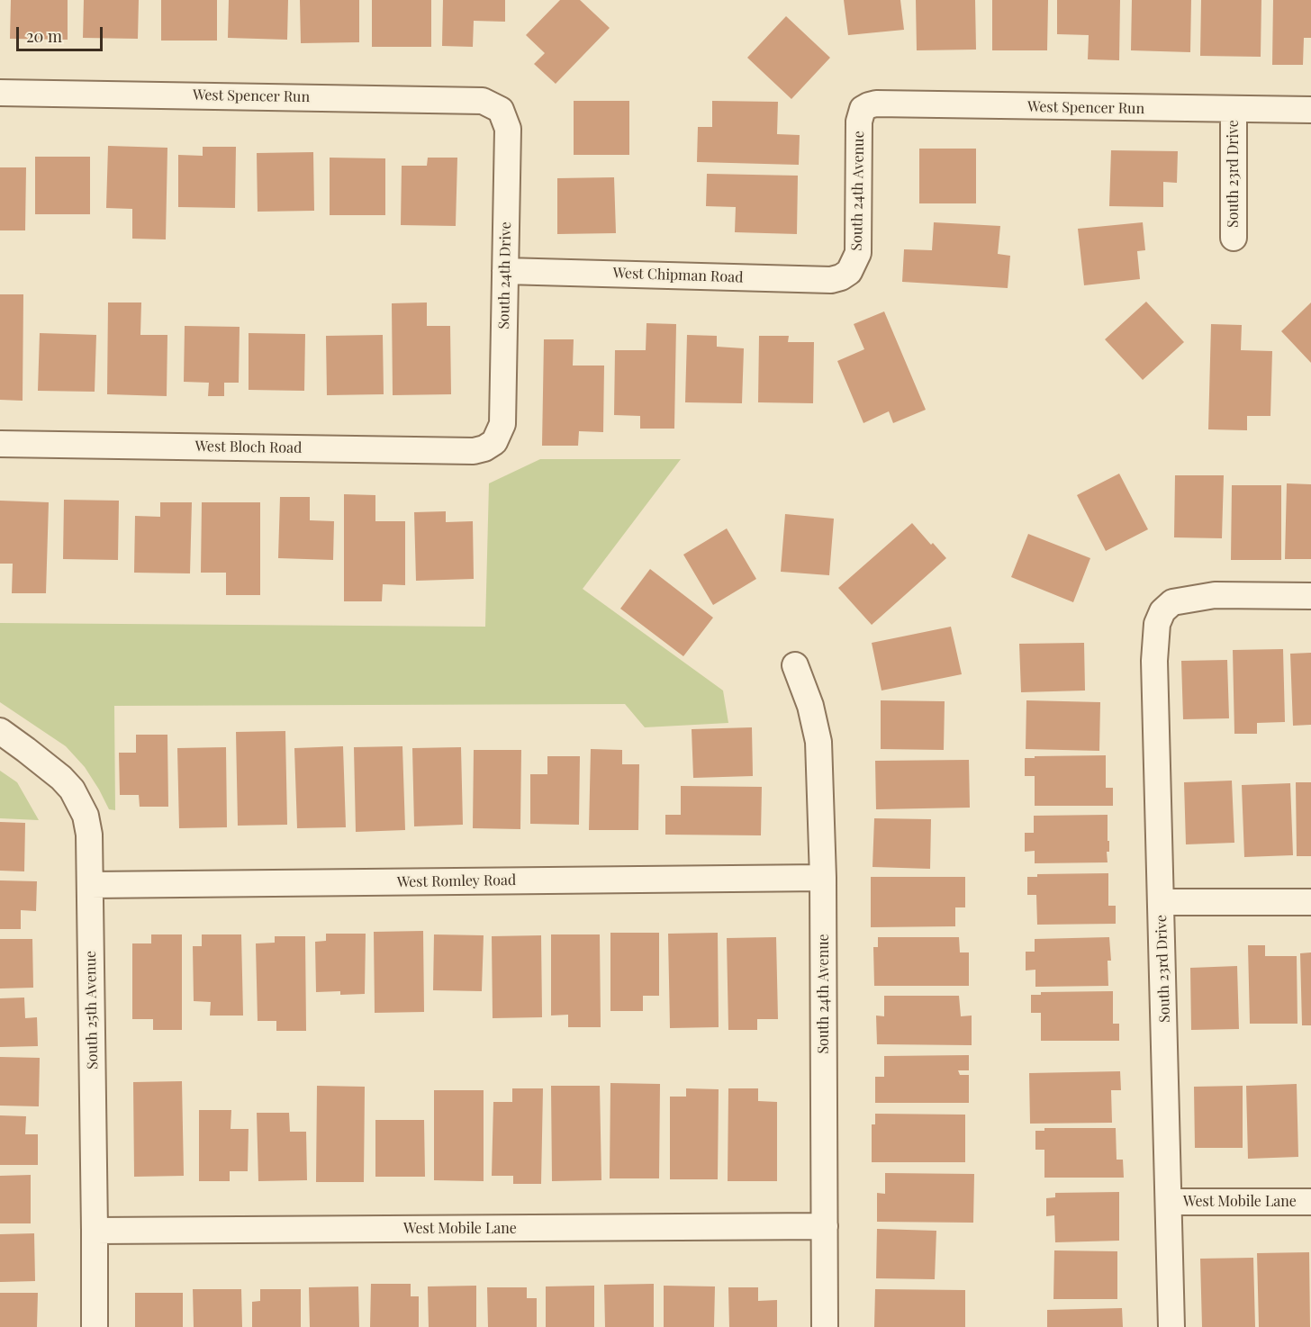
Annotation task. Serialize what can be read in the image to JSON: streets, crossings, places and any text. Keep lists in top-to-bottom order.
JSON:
{
  "streets": {
    "street": [
      "West Spencer Run",
      "South 23rd Drive",
      "South 24th Avenue",
      "South 24th Drive",
      "West Chipman Road",
      "West Bloch Road",
      "West Romley Road",
      "South 25th Avenue",
      "West Mobile Lane"
    ]
  },
  "crossings": [
    ["West Spencer Run", "South 23rd Drive"],
    ["West Spencer Run", "South 24th Avenue"],
    ["West Spencer Run", "South 24th Drive"],
    ["South 23rd Drive", "West Mobile Lane"],
    ["South 24th Avenue", "West Chipman Road"],
    ["South 24th Avenue", "West Romley Road"],
    ["South 24th Avenue", "West Mobile Lane"],
    ["South 24th Drive", "West Chipman Road"],
    ["South 24th Drive", "West Bloch Road"],
    ["West Romley Road", "South 25th Avenue"],
    ["South 25th Avenue", "West Mobile Lane"]
  ],
  "scale_bar": "20 m"
}
